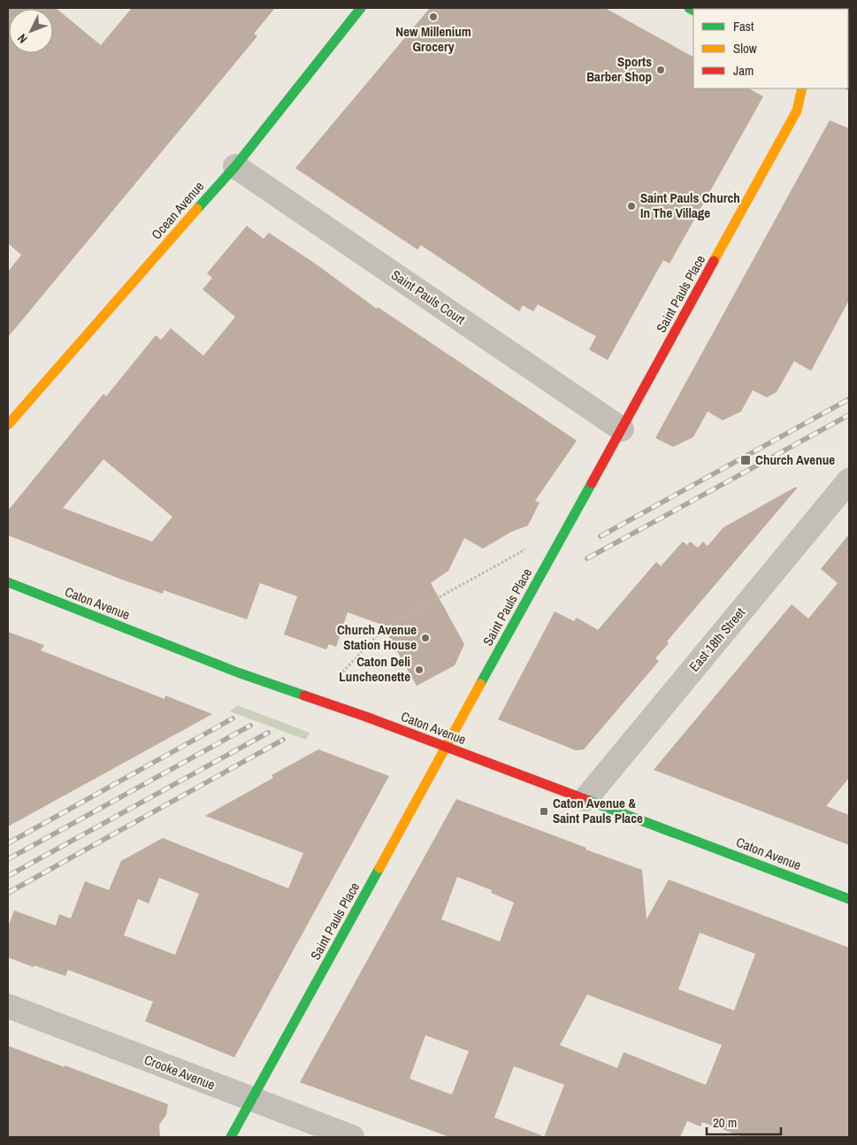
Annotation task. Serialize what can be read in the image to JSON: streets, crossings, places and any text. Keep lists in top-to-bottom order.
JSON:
{
  "streets": {
    "main road": ["Ocean Avenue", "Saint Pauls Place", "Caton Avenue"],
    "street": ["Saint Pauls Court", "East 18th Street", "Crooke Avenue"]
  },
  "crossings": [
    ["Ocean Avenue", "Saint Pauls Court"],
    ["Saint Pauls Place", "Saint Pauls Court"],
    ["Saint Pauls Place", "Caton Avenue"],
    ["Saint Pauls Place", "Crooke Avenue"],
    ["Caton Avenue", "East 18th Street"]
  ],
  "places": {
    "other": [
      "New Millenium Grocery",
      "Sports Barber Shop",
      "Saint Pauls Church In The Village",
      "Church Avenue Station House",
      "Caton Deli Luncheonette"
    ],
    "transit": ["Church Avenue", "Caton Avenue & Saint Pauls Place"]
  },
  "legend": ["Fast", "Slow", "Jam"],
  "scale_bar": "20 m",
  "north": "bottom left"
}
